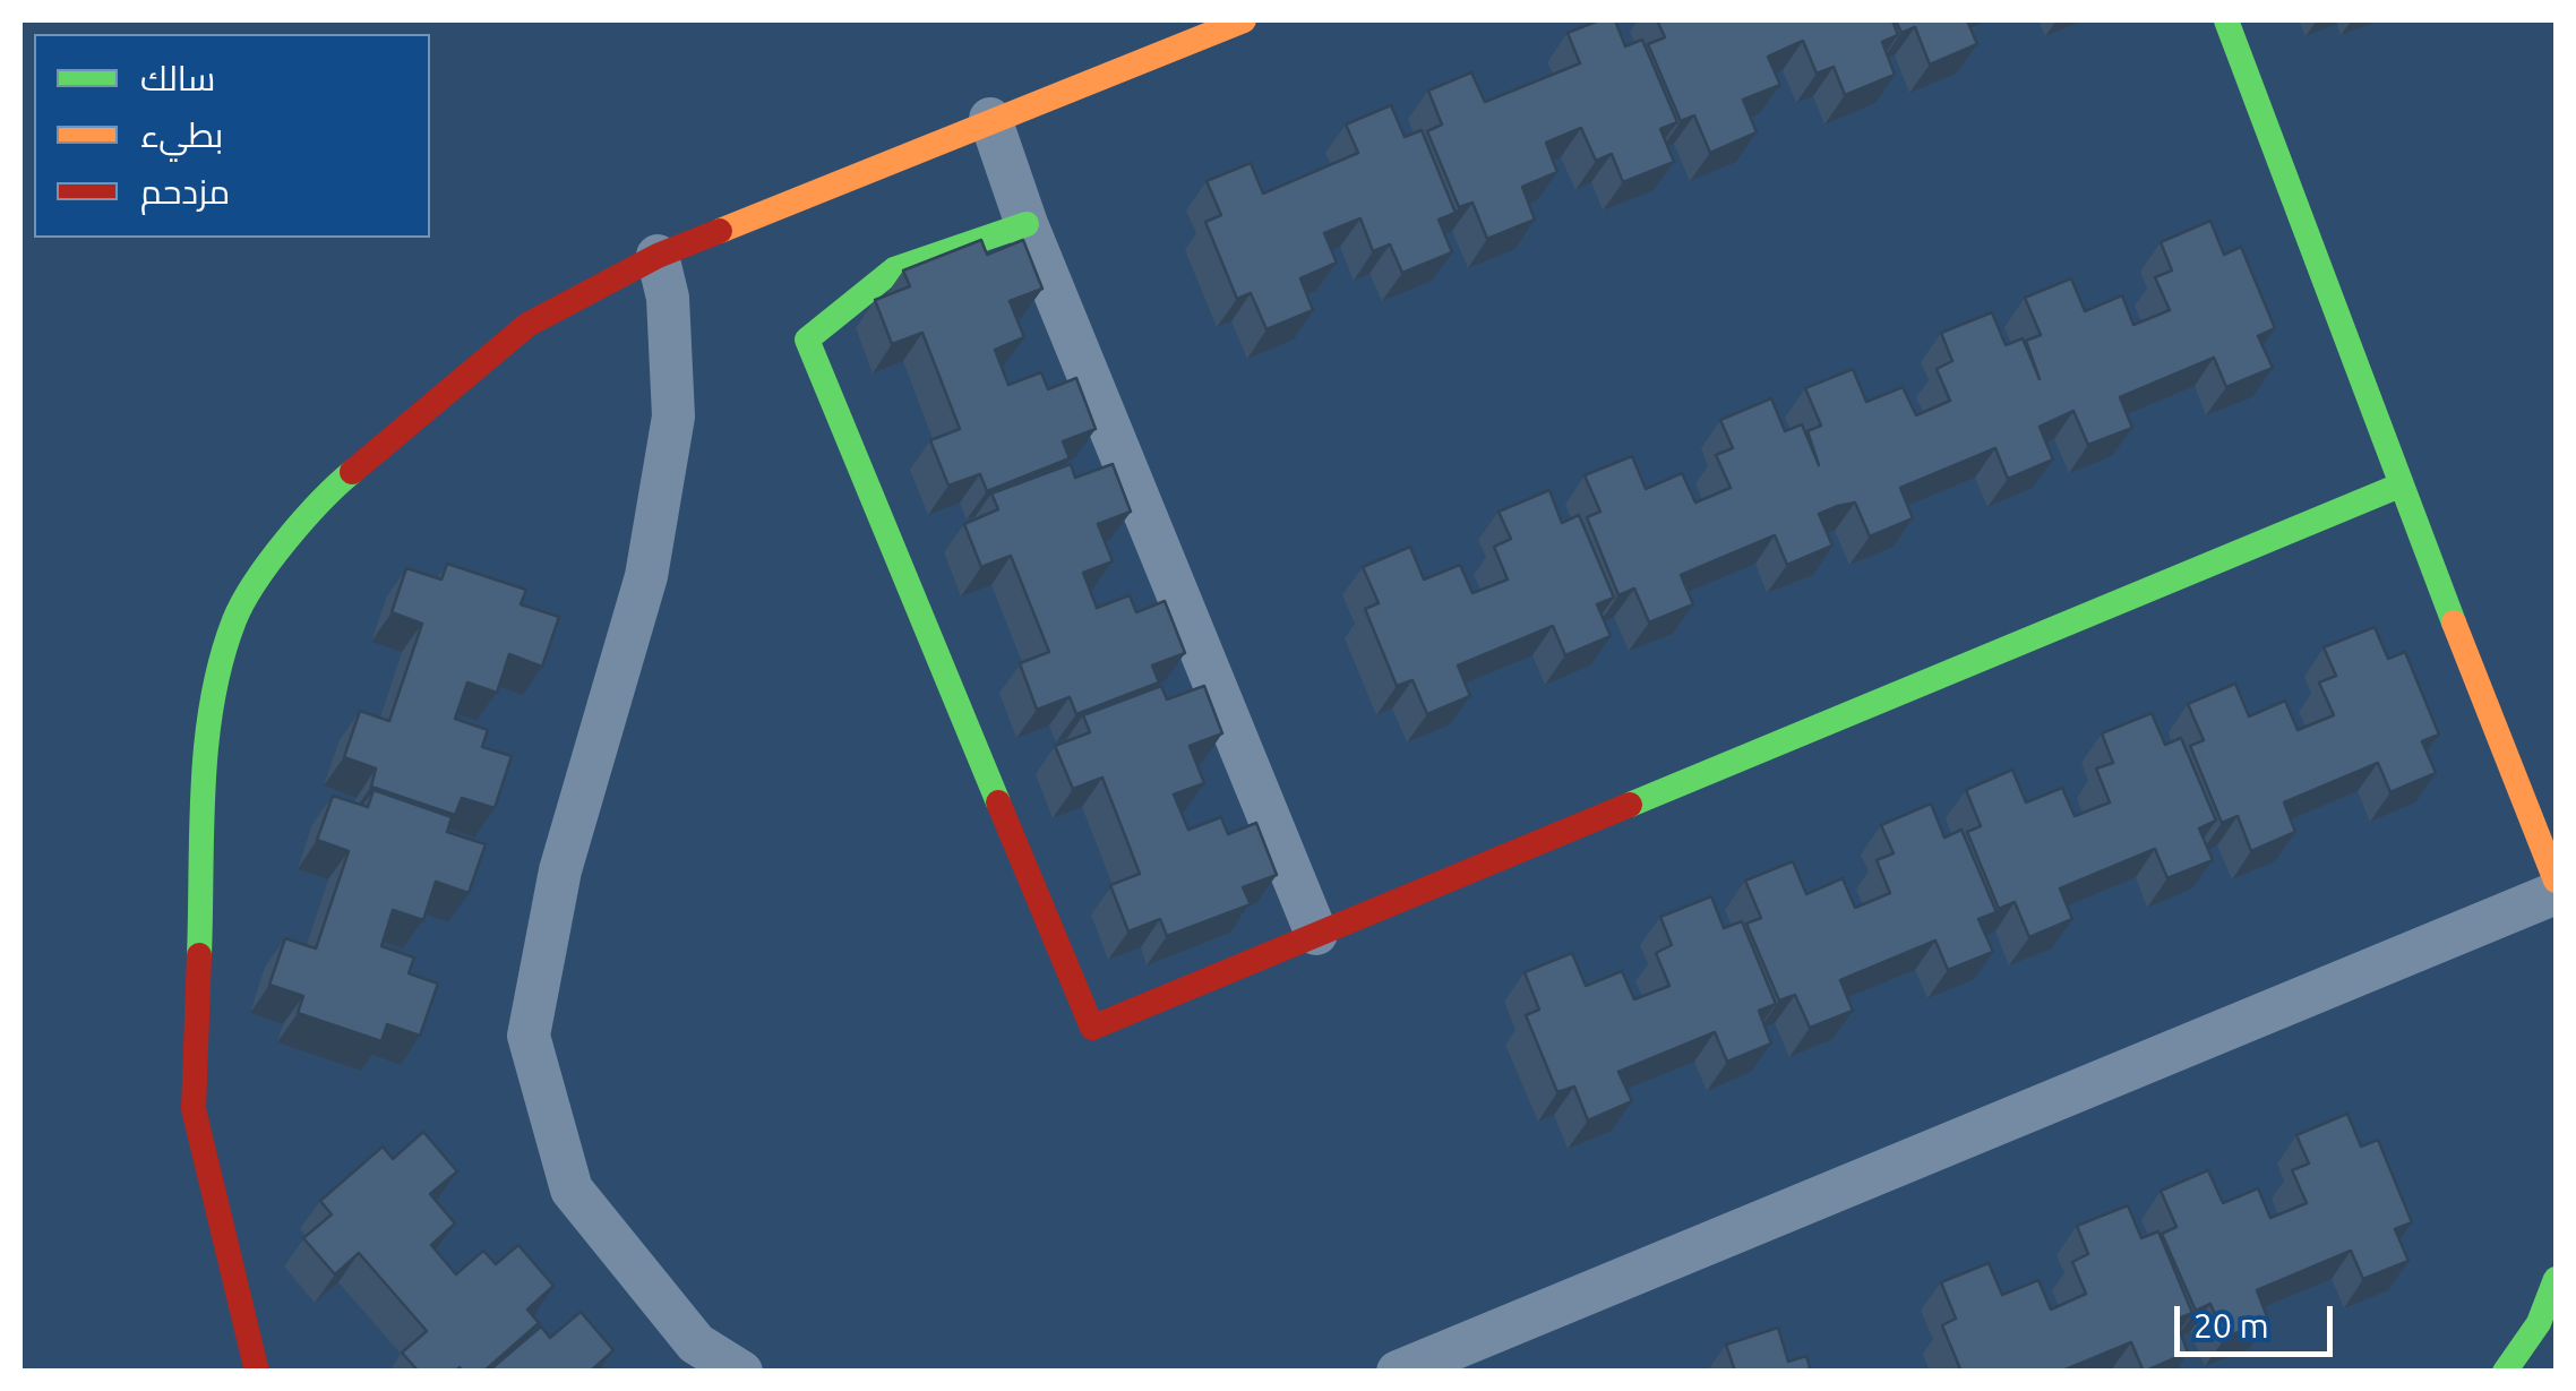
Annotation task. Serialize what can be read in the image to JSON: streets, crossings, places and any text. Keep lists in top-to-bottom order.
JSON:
{
  "legend": ["سالك", "بطيء", "مزدحم"],
  "scale_bar": "20 m"
}
